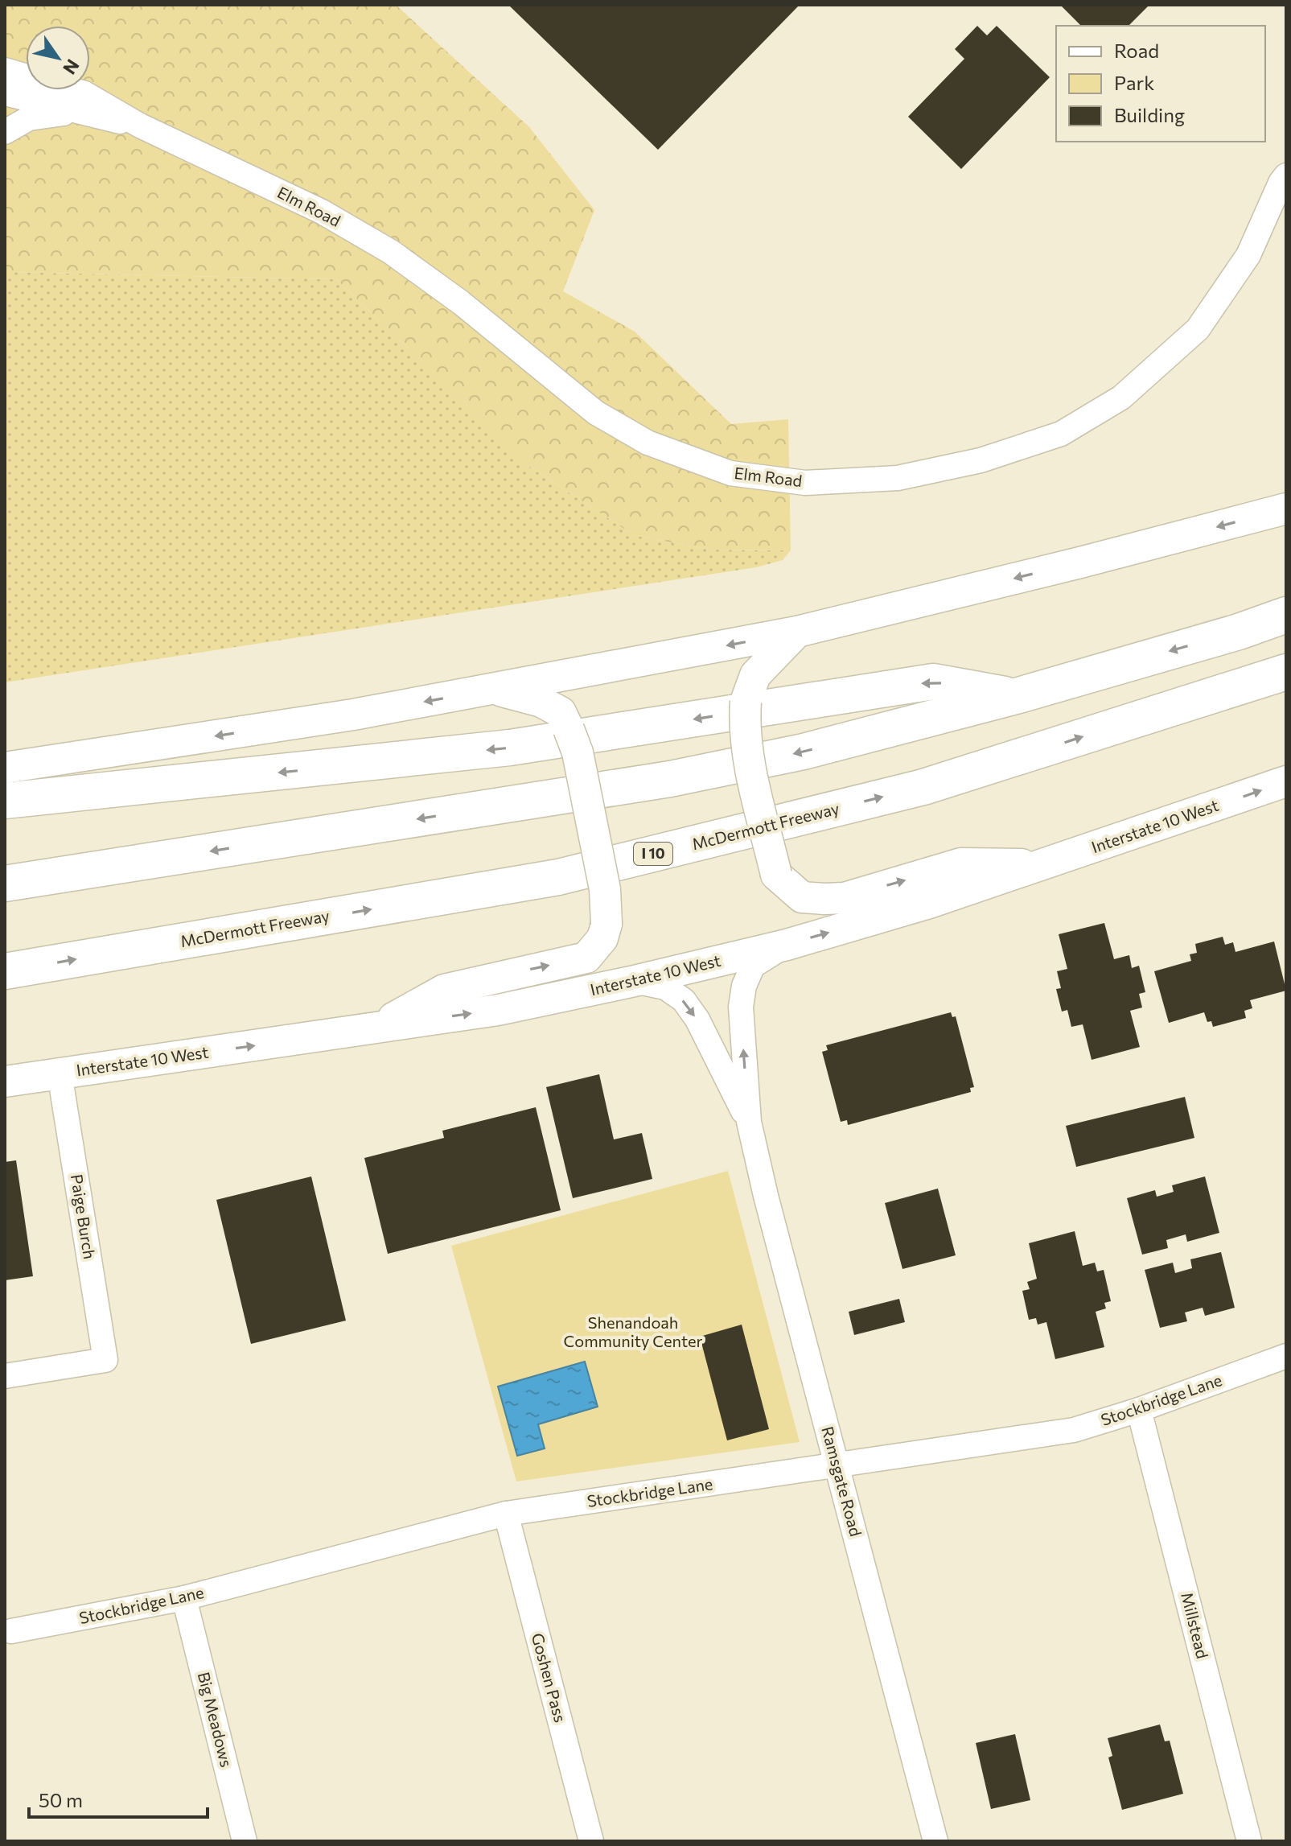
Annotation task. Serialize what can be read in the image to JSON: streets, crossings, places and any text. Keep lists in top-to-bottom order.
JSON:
{
  "streets": {
    "highway": ["McDermott Freeway", "I 10"],
    "main road": ["Interstate 10 West"],
    "street": [
      "Elm Road",
      "Paige Burch",
      "Stockbridge Lane",
      "Ramsgate Road",
      "Millstead",
      "Goshen Pass",
      "Big Meadows"
    ]
  },
  "crossings": [
    ["Interstate 10 West", "Paige Burch"],
    ["Interstate 10 West", "Ramsgate Road"],
    ["Stockbridge Lane", "Ramsgate Road"],
    ["Stockbridge Lane", "Millstead"],
    ["Stockbridge Lane", "Goshen Pass"],
    ["Stockbridge Lane", "Big Meadows"]
  ],
  "one_way": ["Interstate 10 West"],
  "parks": ["Shenandoah Community Center"],
  "legend": ["Road", "Park", "Building"],
  "scale_bar": "50 m",
  "north": "bottom right"
}
